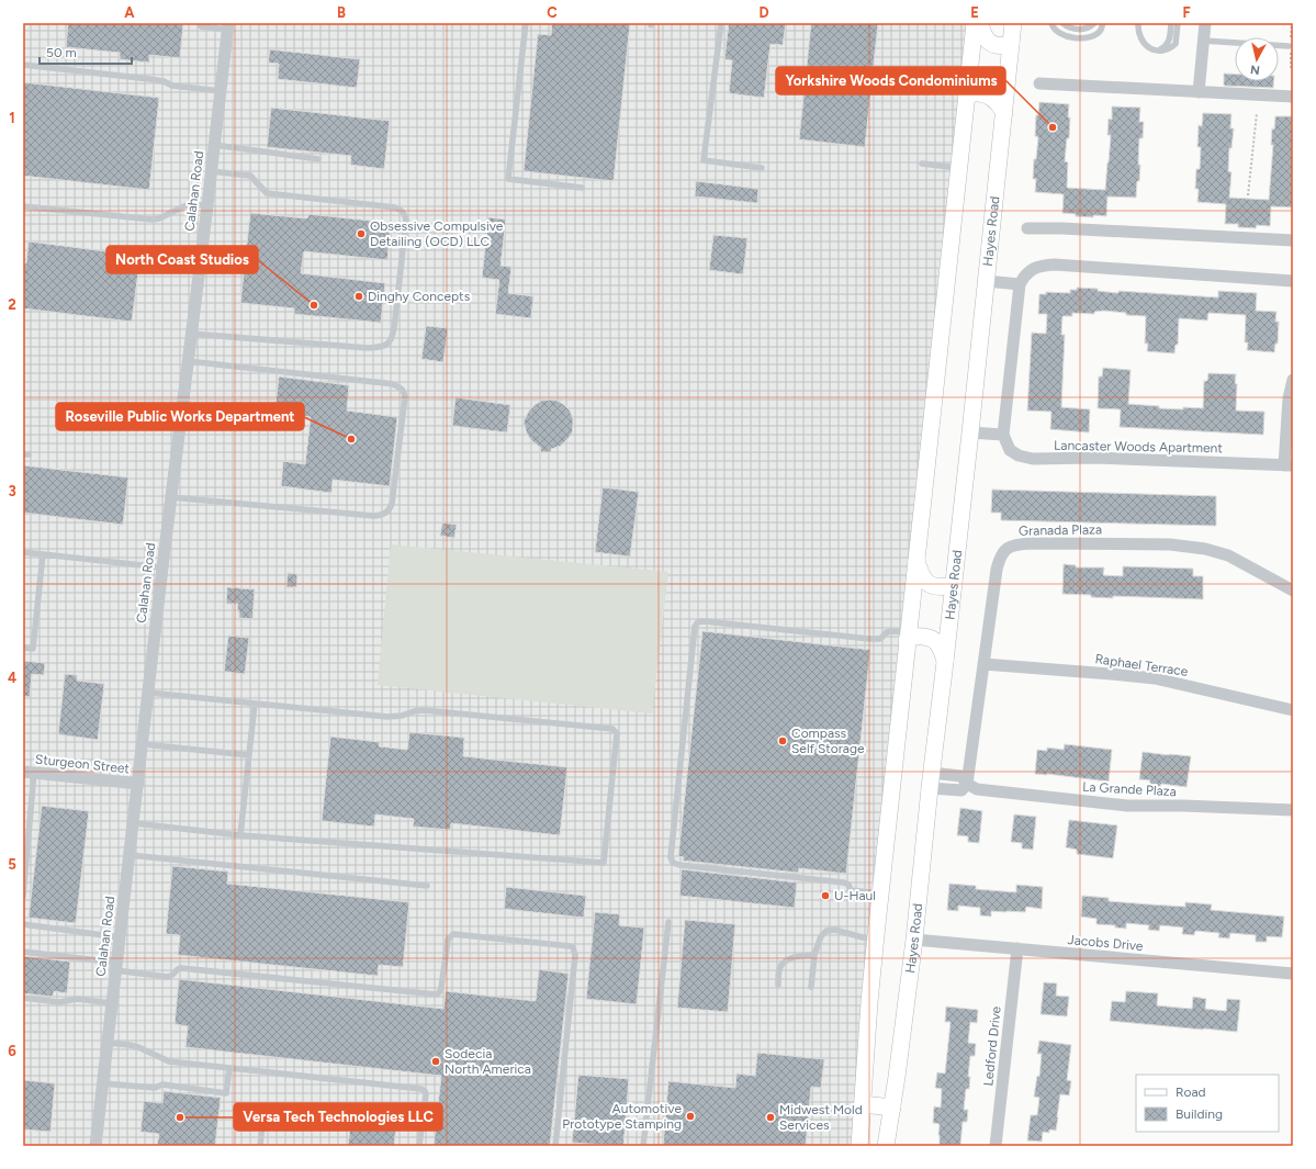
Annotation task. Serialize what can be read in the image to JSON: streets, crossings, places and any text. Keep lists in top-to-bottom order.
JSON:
{
  "streets": {
    "street": [
      "Calahan Road",
      "Hayes Road",
      "Lancaster Woods Apartment",
      "Granada Plaza",
      "Raphael Terrace",
      "Sturgeon Street",
      "La Grande Plaza",
      "Jacobs Drive",
      "Ledford Drive"
    ]
  },
  "crossings": [
    ["Calahan Road", "Sturgeon Street"],
    ["Hayes Road", "Jacobs Drive"],
    ["Granada Plaza", "Raphael Terrace"],
    ["Granada Plaza", "La Grande Plaza"],
    ["Jacobs Drive", "Ledford Drive"]
  ],
  "places": [
    "Yorkshire Woods Condominiums",
    "Obsessive Compulsive Detailing (OCD) LLC",
    "Dinghy Concepts",
    "North Coast Studios",
    "Roseville Public Works Department",
    "Compass Self Storage",
    "U-Haul",
    "Sodecia North America",
    "Automotive Prototype Stamping",
    "Versa Tech Technologies LLC",
    "Midwest Mold Services"
  ],
  "legend": ["Road", "Building"],
  "scale_bar": "50 m",
  "north": "bottom",
  "grid": {
    "columns": [
      "A",
      "B",
      "C",
      "D",
      "E",
      "F"
    ],
    "rows": [
      "1",
      "2",
      "3",
      "4",
      "5",
      "6"
    ]
  }
}
